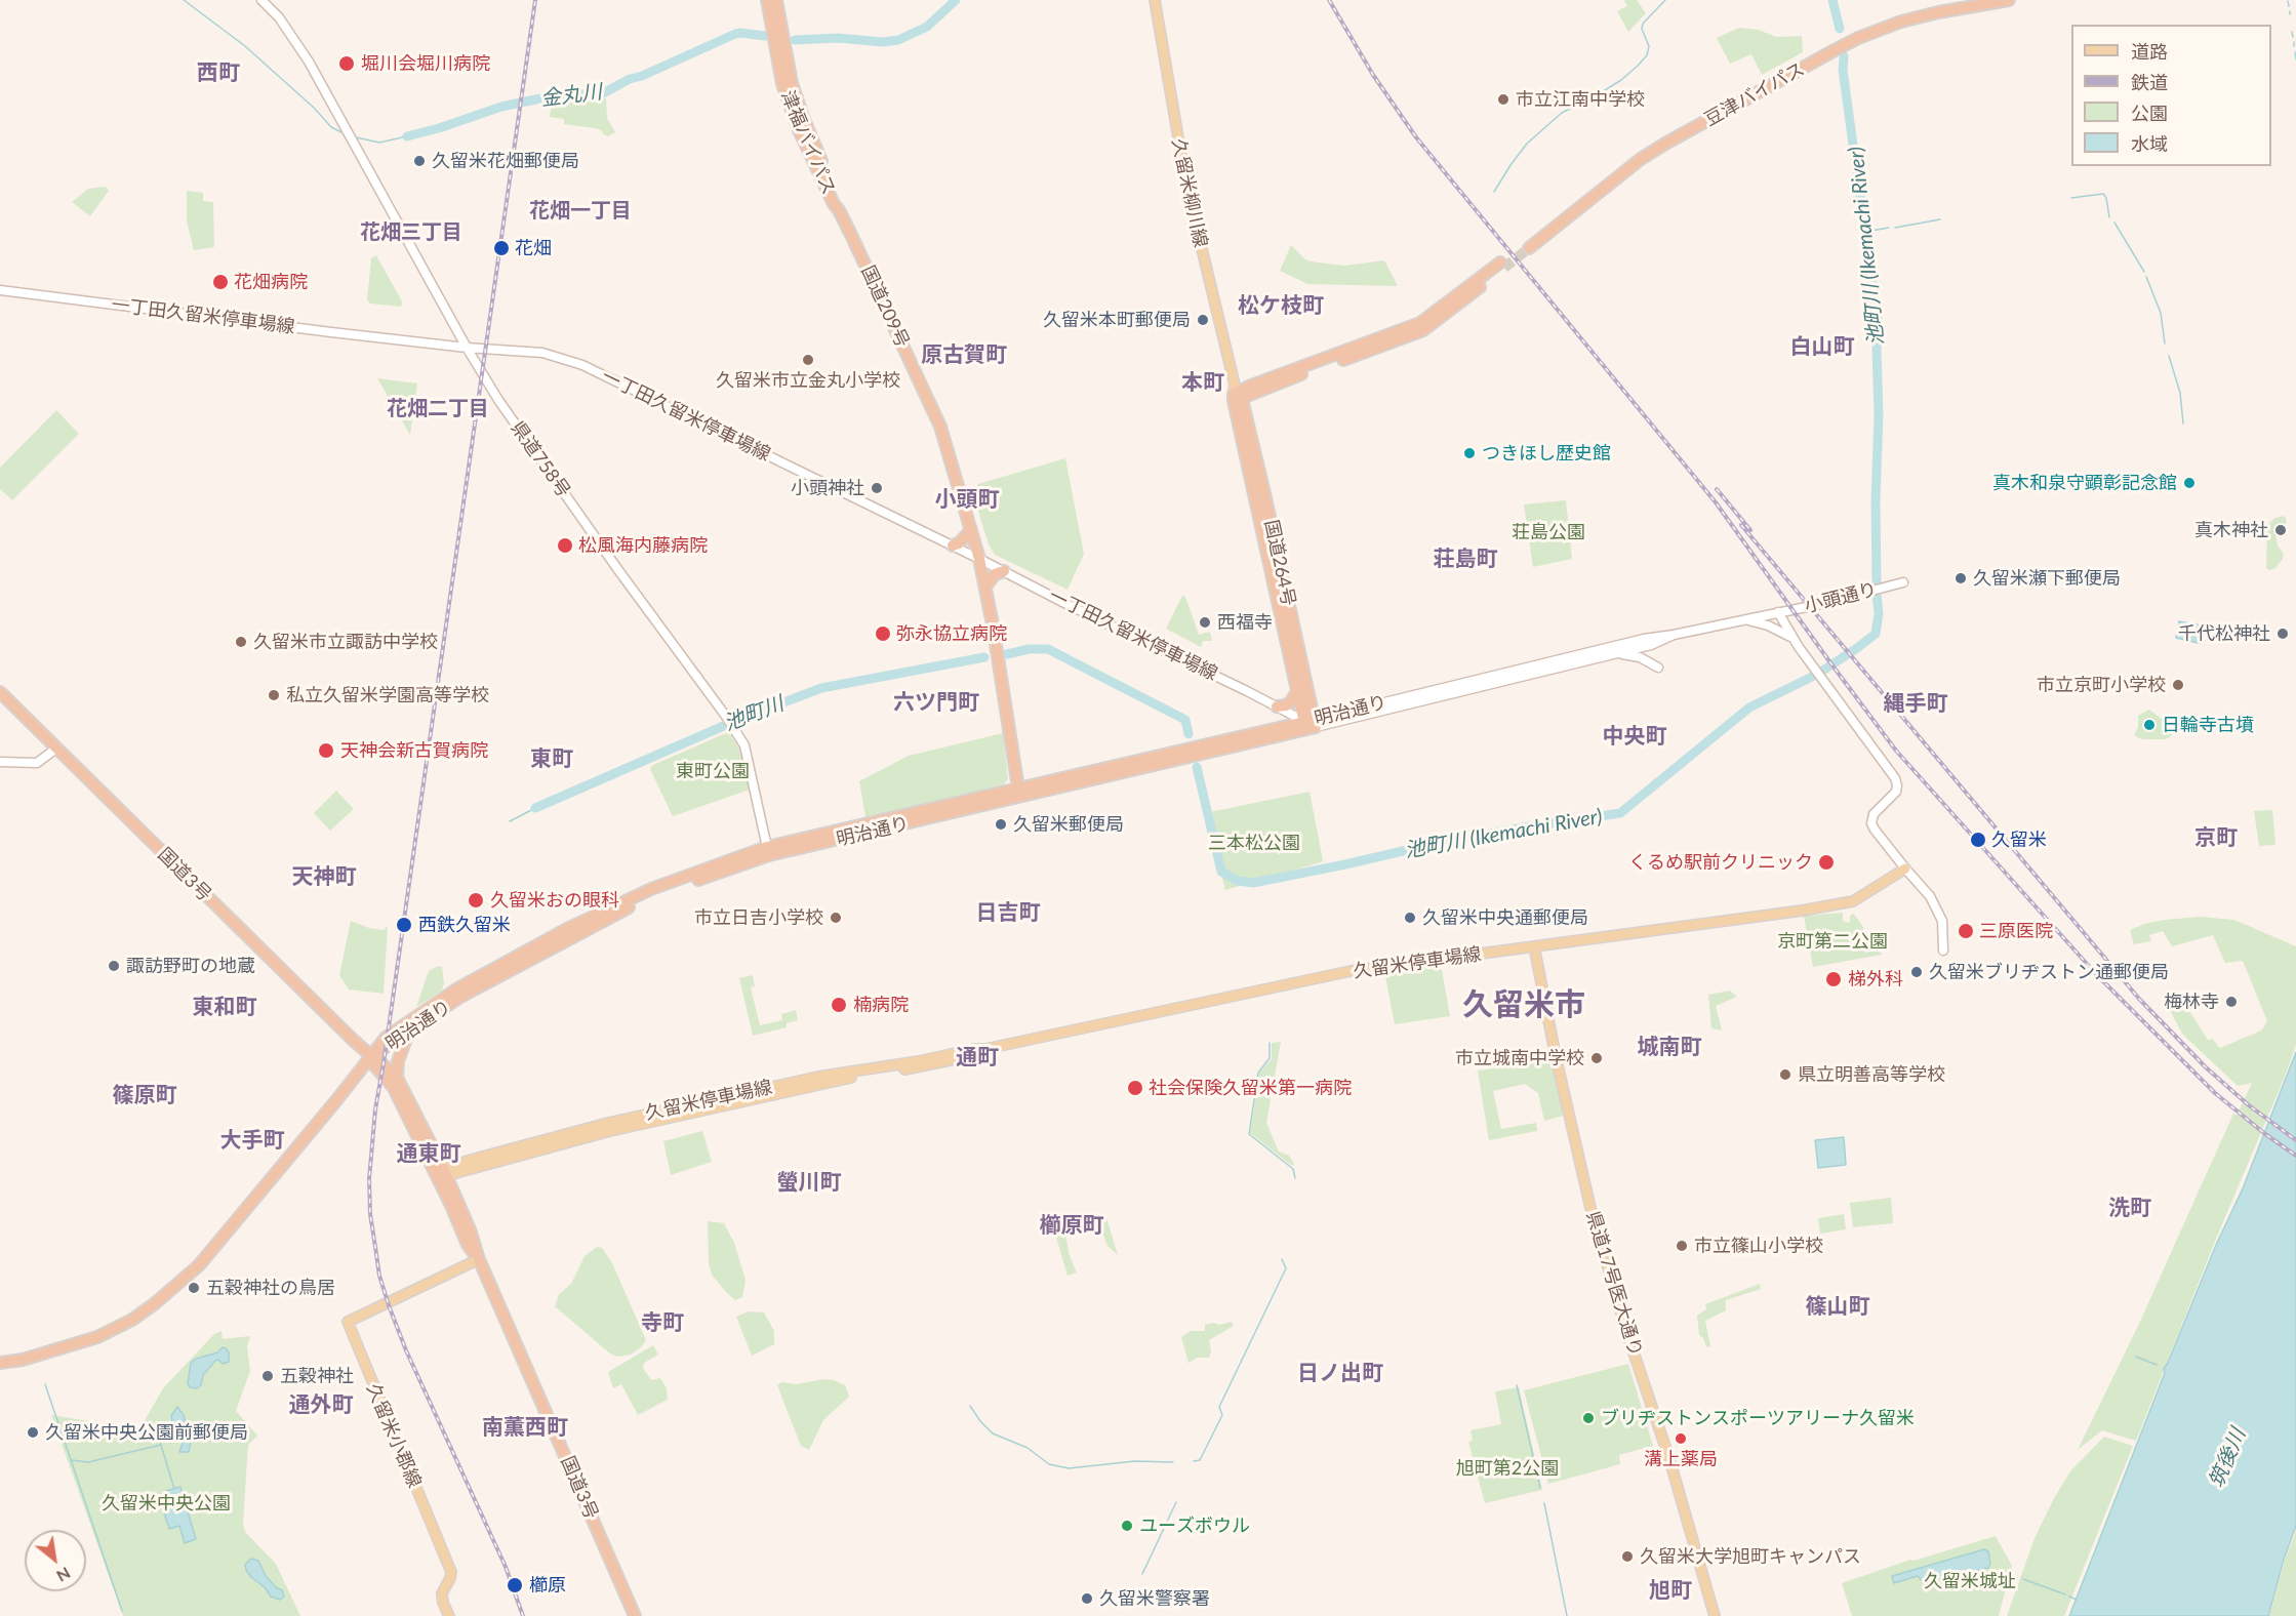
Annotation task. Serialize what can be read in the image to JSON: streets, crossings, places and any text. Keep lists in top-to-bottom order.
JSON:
{
  "streets": {
    "highway": [
      "豆津バイパス",
      "津福バイパス",
      "国道209号",
      "国道264号",
      "明治通り",
      "国道3号"
    ],
    "main road": [
      "久留米柳川線",
      "一丁田久留米停車場線",
      "県道758号",
      "小頭通り",
      "久留米停車場線",
      "県道17号医大通り",
      "久留米小郡線"
    ]
  },
  "crossings": [
    ["津福バイパス", "国道209号"],
    ["久留米柳川線", "国道264号"],
    ["国道209号", "一丁田久留米停車場線"],
    ["国道209号", "明治通り"],
    ["一丁田久留米停車場線", "県道758号"],
    ["一丁田久留米停車場線", "国道264号"],
    ["一丁田久留米停車場線", "明治通り"],
    ["県道758号", "明治通り"],
    ["国道264号", "明治通り"],
    ["明治通り", "国道3号"],
    ["国道3号", "久留米停車場線"],
    ["国道3号", "久留米小郡線"],
    ["久留米停車場線", "県道17号医大通り"]
  ],
  "districts": [
    "西町",
    "花畑一丁目",
    "花畑三丁目",
    "松ケ枝町",
    "白山町",
    "原古賀町",
    "本町",
    "花畑二丁目",
    "小頭町",
    "荘島町",
    "六ツ門町",
    "縄手町",
    "中央町",
    "東町",
    "京町",
    "天神町",
    "日吉町",
    "久留米市",
    "東和町",
    "城南町",
    "通町",
    "篠原町",
    "大手町",
    "通東町",
    "螢川町",
    "洗町",
    "櫛原町",
    "篠山町",
    "寺町",
    "日ノ出町",
    "通外町",
    "南薫西町",
    "旭町"
  ],
  "water": [
    "金丸川",
    "池町川 (Ikemachi River)",
    "池町川",
    "筑後川"
  ],
  "parks": [
    "荘島公園",
    "東町公園",
    "三本松公園",
    "京町第二公園",
    "旭町第2公園",
    "久留米中央公園",
    "久留米城址"
  ],
  "places": [
    "堀川会堀川病院",
    "市立江南中学校",
    "久留米花畑郵便局",
    "花畑",
    "花畑病院",
    "久留米本町郵便局",
    "久留米市立金丸小学校",
    "つきほし歴史館",
    "真木和泉守顕彰記念館",
    "小頭神社",
    "真木神社",
    "松風海内藤病院",
    "久留米瀬下郵便局",
    "西福寺",
    "弥永協立病院",
    "千代松神社",
    "久留米市立諏訪中学校",
    "市立京町小学校",
    "私立久留米学園高等学校",
    "日輪寺古墳",
    "天神会新古賀病院",
    "久留米郵便局",
    "久留米",
    "くるめ駅前クリニック",
    "久留米おの眼科",
    "市立日吉小学校",
    "久留米中央通郵便局",
    "西鉄久留米",
    "三原医院",
    "諏訪野町の地蔵",
    "久留米ブリヂストン通郵便局",
    "梯外科",
    "梅林寺",
    "楠病院",
    "市立城南中学校",
    "県立明善高等学校",
    "社会保険久留米第一病院",
    "市立篠山小学校",
    "五穀神社の鳥居",
    "五穀神社",
    "ブリヂストンスポーツアリーナ久留米",
    "久留米中央公園前郵便局",
    "溝上薬局",
    "ユーズボウル",
    "久留米大学旭町キャンパス",
    "櫛原",
    "久留米警察署"
  ],
  "legend": [
    "道路",
    "鉄道",
    "公園",
    "水域"
  ],
  "north": "bottom right"
}
